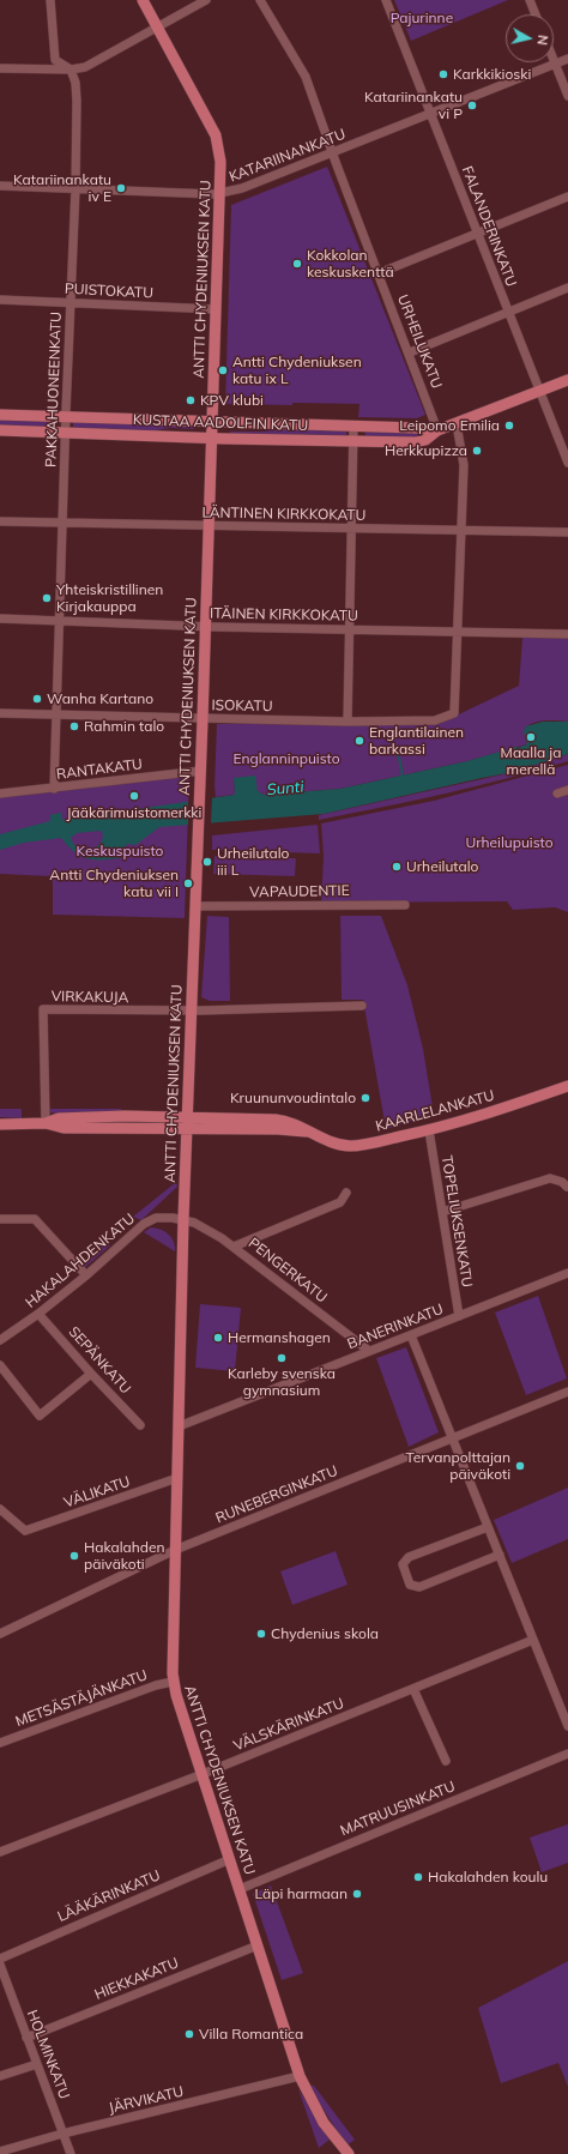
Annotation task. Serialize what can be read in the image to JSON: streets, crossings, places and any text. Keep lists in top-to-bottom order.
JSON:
{
  "streets": {
    "main road": ["ANTTI CHYDENIUKSEN KATU", "KUSTAA AADOLFIN KATU", "KAARLELANKATU"],
    "street": [
      "KATARIINANKATU",
      "FALANDERINKATU",
      "PUISTOKATU",
      "URHEILUKATU",
      "PAKKAHUONEENKATU",
      "LÄNTINEN KIRKKOKATU",
      "ITÄINEN KIRKKOKATU",
      "ISOKATU",
      "RANTAKATU",
      "VAPAUDENTIE",
      "VIRKAKUJA",
      "TOPELIUKSENKATU",
      "HAKALAHDENKATU",
      "PENGERKATU",
      "BANERINKATU",
      "SEPÄNKATU",
      "VÄLIKATU",
      "RUNEBERGINKATU",
      "METSÄSTÄJÄNKATU",
      "VÄLSKÄRINKATU",
      "MATRUUSINKATU",
      "LÄÄKÄRINKATU",
      "HIEKKAKATU",
      "HOLMINKATU",
      "JÄRVIKATU"
    ]
  },
  "crossings": [
    ["KATARIINANKATU", "FALANDERINKATU"],
    ["KATARIINANKATU", "ANTTI CHYDENIUKSEN KATU"],
    ["KATARIINANKATU", "URHEILUKATU"],
    ["KATARIINANKATU", "PAKKAHUONEENKATU"],
    ["FALANDERINKATU", "KUSTAA AADOLFIN KATU"],
    ["ANTTI CHYDENIUKSEN KATU", "PUISTOKATU"],
    ["ANTTI CHYDENIUKSEN KATU", "KUSTAA AADOLFIN KATU"],
    ["ANTTI CHYDENIUKSEN KATU", "LÄNTINEN KIRKKOKATU"],
    ["ANTTI CHYDENIUKSEN KATU", "ITÄINEN KIRKKOKATU"],
    ["ANTTI CHYDENIUKSEN KATU", "ISOKATU"],
    ["ANTTI CHYDENIUKSEN KATU", "RANTAKATU"],
    ["ANTTI CHYDENIUKSEN KATU", "VAPAUDENTIE"],
    ["ANTTI CHYDENIUKSEN KATU", "VIRKAKUJA"],
    ["ANTTI CHYDENIUKSEN KATU", "KAARLELANKATU"],
    ["ANTTI CHYDENIUKSEN KATU", "HAKALAHDENKATU"],
    ["ANTTI CHYDENIUKSEN KATU", "PENGERKATU"],
    ["ANTTI CHYDENIUKSEN KATU", "BANERINKATU"],
    ["ANTTI CHYDENIUKSEN KATU", "VÄLIKATU"],
    ["ANTTI CHYDENIUKSEN KATU", "RUNEBERGINKATU"],
    ["ANTTI CHYDENIUKSEN KATU", "METSÄSTÄJÄNKATU"],
    ["ANTTI CHYDENIUKSEN KATU", "VÄLSKÄRINKATU"],
    ["ANTTI CHYDENIUKSEN KATU", "MATRUUSINKATU"],
    ["ANTTI CHYDENIUKSEN KATU", "LÄÄKÄRINKATU"],
    ["ANTTI CHYDENIUKSEN KATU", "HIEKKAKATU"],
    ["ANTTI CHYDENIUKSEN KATU", "JÄRVIKATU"],
    ["PUISTOKATU", "PAKKAHUONEENKATU"],
    ["URHEILUKATU", "KUSTAA AADOLFIN KATU"],
    ["PAKKAHUONEENKATU", "KUSTAA AADOLFIN KATU"],
    ["PAKKAHUONEENKATU", "LÄNTINEN KIRKKOKATU"],
    ["PAKKAHUONEENKATU", "ITÄINEN KIRKKOKATU"],
    ["PAKKAHUONEENKATU", "ISOKATU"],
    ["PAKKAHUONEENKATU", "RANTAKATU"],
    ["ITÄINEN KIRKKOKATU", "ISOKATU"],
    ["VIRKAKUJA", "KAARLELANKATU"],
    ["KAARLELANKATU", "TOPELIUKSENKATU"],
    ["TOPELIUKSENKATU", "BANERINKATU"],
    ["HAKALAHDENKATU", "PENGERKATU"],
    ["HAKALAHDENKATU", "SEPÄNKATU"],
    ["PENGERKATU", "BANERINKATU"],
    ["HIEKKAKATU", "HOLMINKATU"],
    ["HOLMINKATU", "JÄRVIKATU"]
  ],
  "water": ["Sunti"],
  "parks": [
    "Pajurinne",
    "Englanninpuisto",
    "Urheilupuisto",
    "Keskuspuisto"
  ],
  "places": [
    "Karkkikioski",
    "Katariinankatu vi P",
    "Katariinankatu iv E",
    "Kokkolan keskuskenttä",
    "Antti Chydeniuksen katu ix L",
    "KPV klubi",
    "Leipomo Emilia",
    "Herkkupizza",
    "Yhteiskristillinen Kirjakauppa",
    "Wanha Kartano",
    "Rahmin talo",
    "Maalla ja merellä",
    "Englantilainen barkassi",
    "Jääkärimuistomerkki",
    "Urheilutalo iii L",
    "Urheilutalo",
    "Antti Chydeniuksen katu vii I",
    "Kruununvoudintalo",
    "Hermanshagen",
    "Karleby svenska gymnasium",
    "Tervanpolttajan päiväkoti",
    "Hakalahden päiväkoti",
    "Chydenius skola",
    "Hakalahden koulu",
    "Läpi harmaan",
    "Villa Romantica"
  ],
  "north": "right"
}
